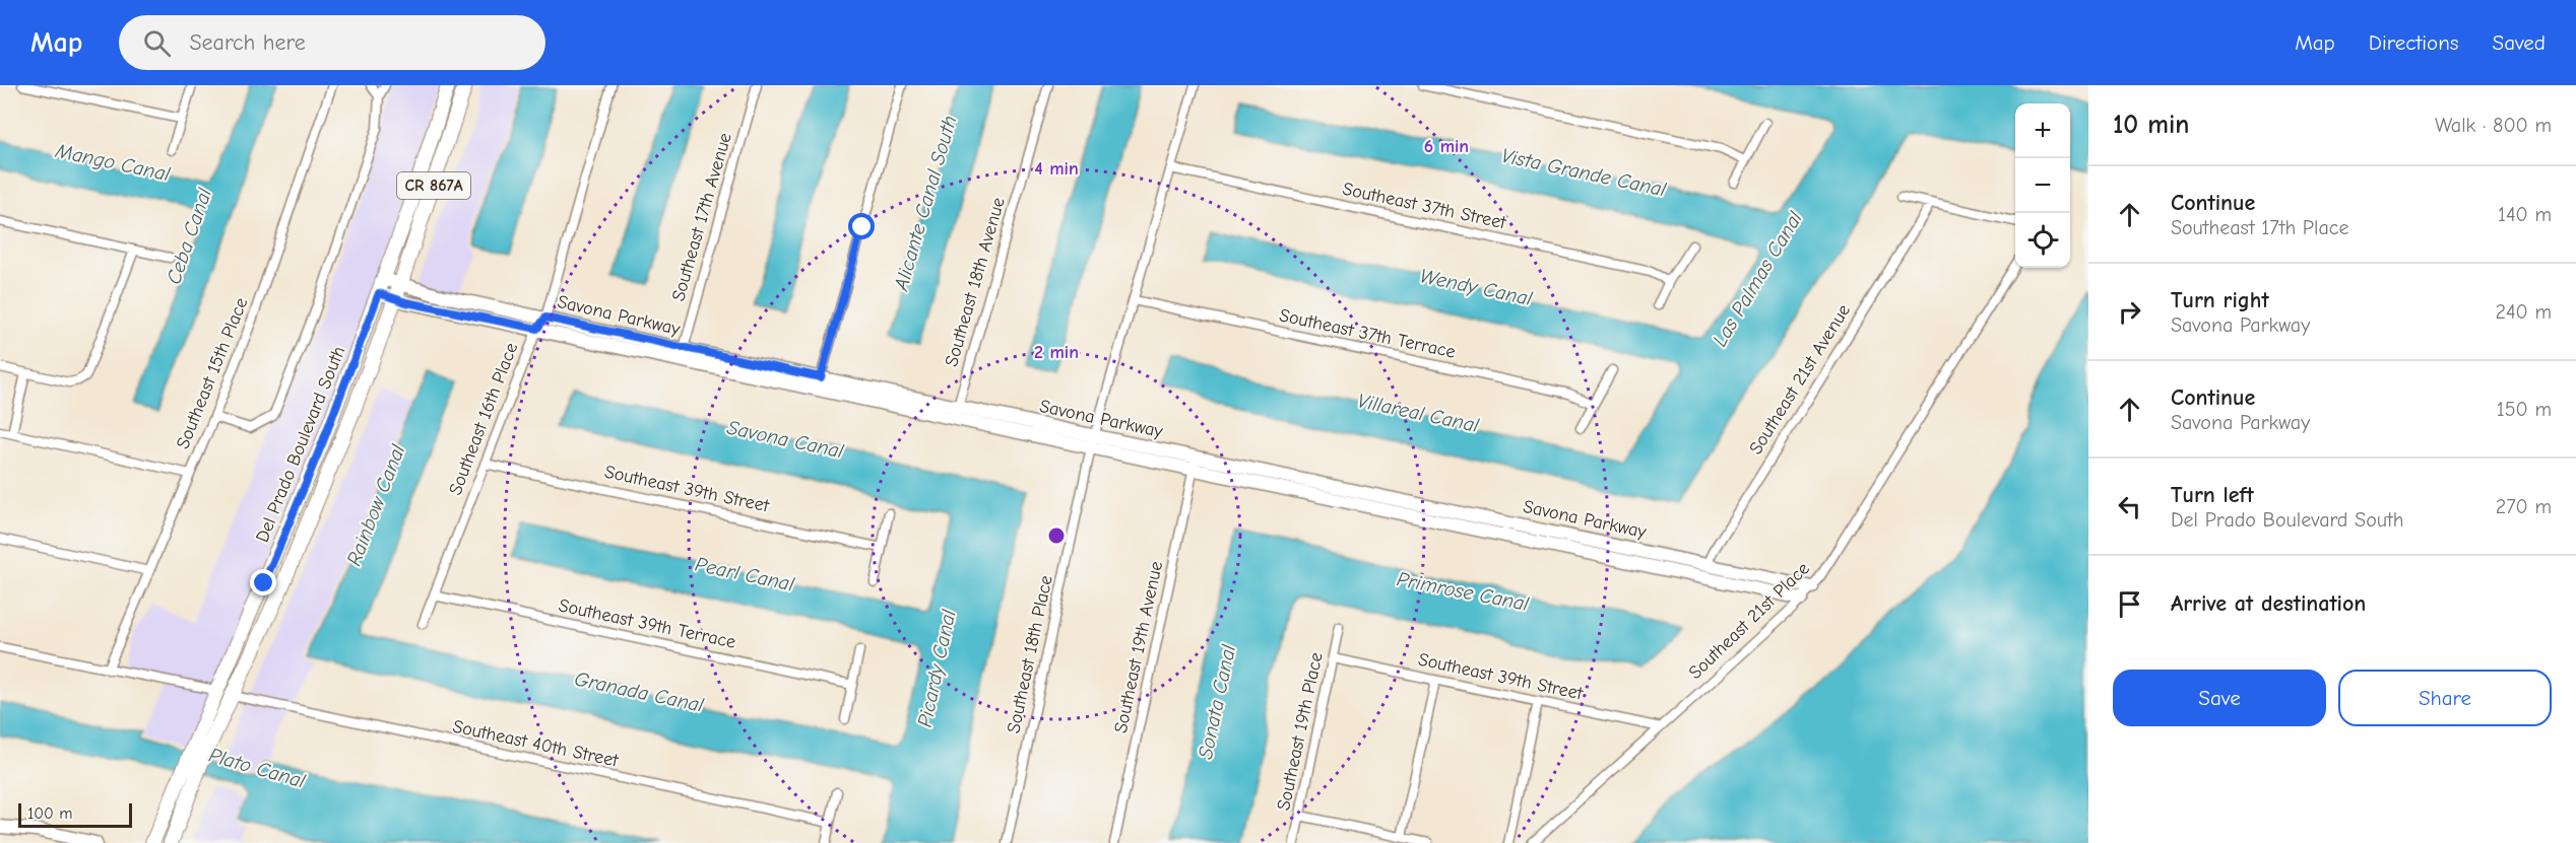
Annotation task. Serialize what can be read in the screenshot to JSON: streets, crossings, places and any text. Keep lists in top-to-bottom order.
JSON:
{
  "streets": {
    "main road": ["CR 867A", "Del Prado Boulevard South"],
    "street": [
      "Southeast 37th Street",
      "Southeast 17th Avenue",
      "Southeast 18th Avenue",
      "Savona Parkway",
      "Southeast 37th Terrace",
      "Southeast 15th Place",
      "Southeast 21st Avenue",
      "Southeast 16th Place",
      "Southeast 39th Street",
      "Southeast 21st Place",
      "Southeast 39th Terrace",
      "Southeast 19th Avenue",
      "Southeast 18th Place",
      "Southeast 19th Place",
      "Southeast 40th Street"
    ]
  },
  "crossings": [
    ["Southeast 37th Street", "Southeast 18th Place"],
    ["Southeast 17th Avenue", "Savona Parkway"],
    ["Southeast 18th Avenue", "Savona Parkway"],
    ["Savona Parkway", "Southeast 21st Avenue"],
    ["Savona Parkway", "Southeast 16th Place"],
    ["Savona Parkway", "Del Prado Boulevard South"],
    ["Savona Parkway", "Southeast 21st Place"],
    ["Savona Parkway", "Southeast 19th Avenue"],
    ["Savona Parkway", "Southeast 18th Place"],
    ["Southeast 37th Terrace", "Southeast 18th Place"],
    ["Southeast 16th Place", "Southeast 39th Street"],
    ["Southeast 16th Place", "Southeast 39th Terrace"],
    ["Del Prado Boulevard South", "Southeast 40th Street"],
    ["Southeast 39th Street", "Southeast 21st Place"],
    ["Southeast 39th Street", "Southeast 19th Place"]
  ],
  "water": [
    "Mango Canal",
    "Vista Grande Canal",
    "Alicante Canal South",
    "Ceba Canal",
    "Las Palmas Canal",
    "Wendy Canal",
    "Villareal Canal",
    "Savona Canal",
    "Rainbow Canal",
    "Pearl Canal",
    "Primrose Canal",
    "Picardy Canal",
    "Granada Canal",
    "Sonata Canal",
    "Plato Canal"
  ],
  "scale_bar": "100 m",
  "page": {
    "header": "Map",
    "search": "Search here",
    "nav": ["Map", "Directions", "Saved"],
    "heading": ["10 min", "Walk · 800 m"],
    "map_buttons": ["+", "−"],
    "list": [
      ["Continue", "Southeast 17th Place", "140 m"],
      ["Turn right", "Savona Parkway", "240 m"],
      ["Continue", "Savona Parkway", "150 m"],
      ["Turn left", "Del Prado Boulevard South", "270 m"],
      "Arrive at destination"
    ],
    "buttons": ["Save", "Share"],
    "scale": "100 m"
  },
  "rings": ["6 min", "4 min", "2 min"]
}
